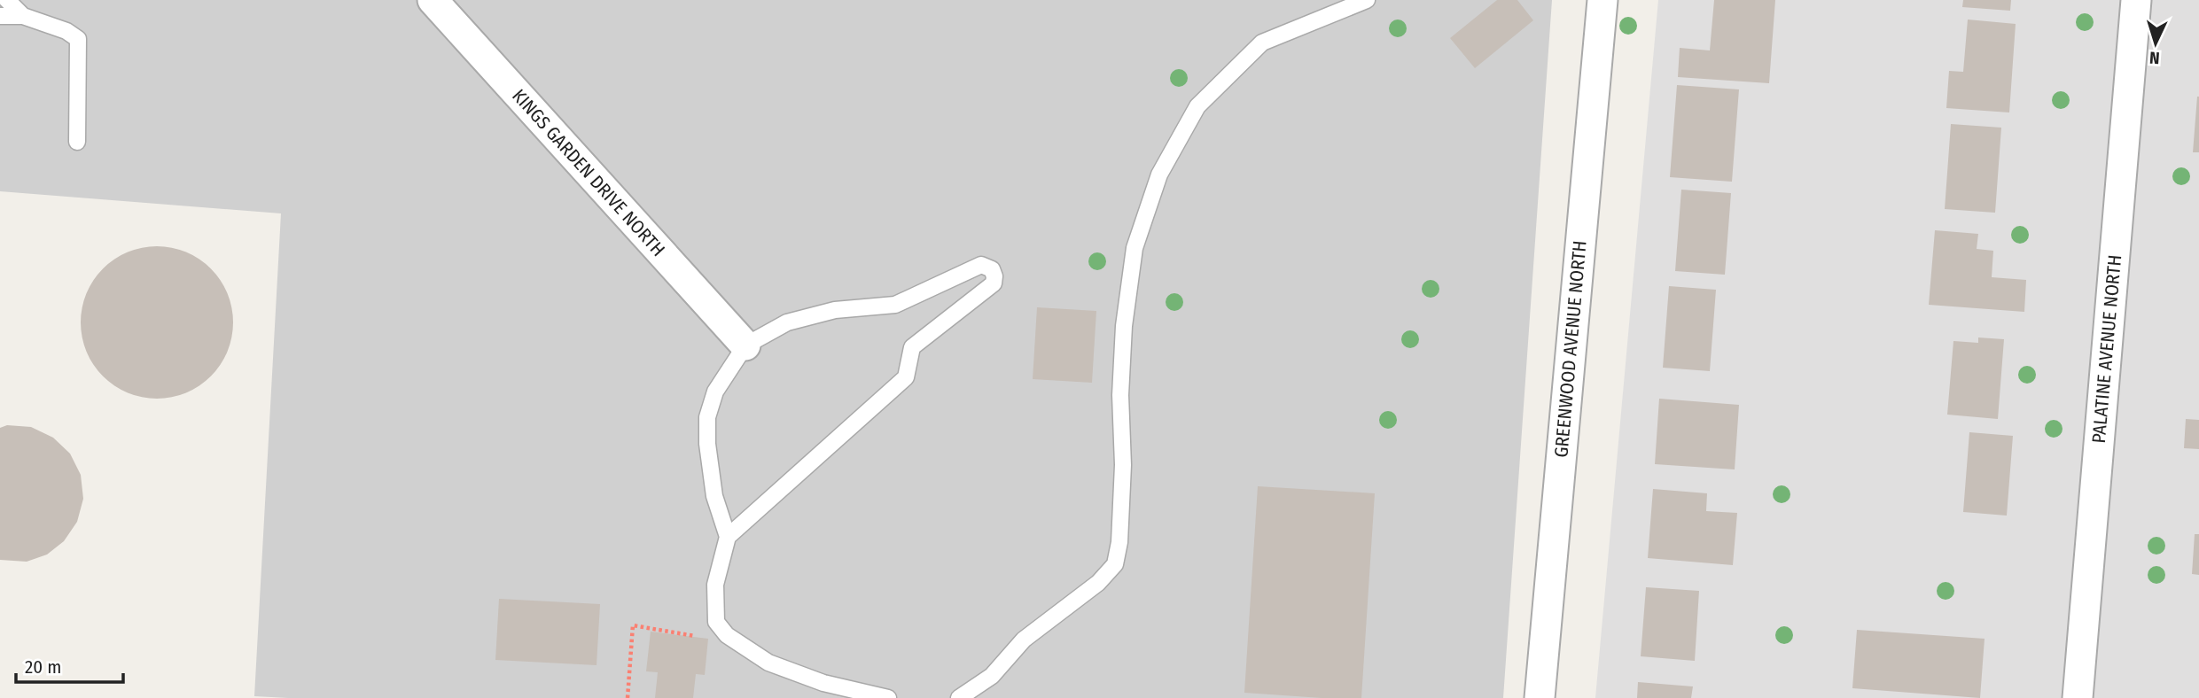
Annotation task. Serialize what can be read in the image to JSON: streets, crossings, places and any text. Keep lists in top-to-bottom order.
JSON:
{
  "streets": {
    "street": ["KINGS GARDEN DRIVE NORTH", "GREENWOOD AVENUE NORTH", "PALATINE AVENUE NORTH"]
  },
  "scale_bar": "20 m",
  "north": "bottom"
}
